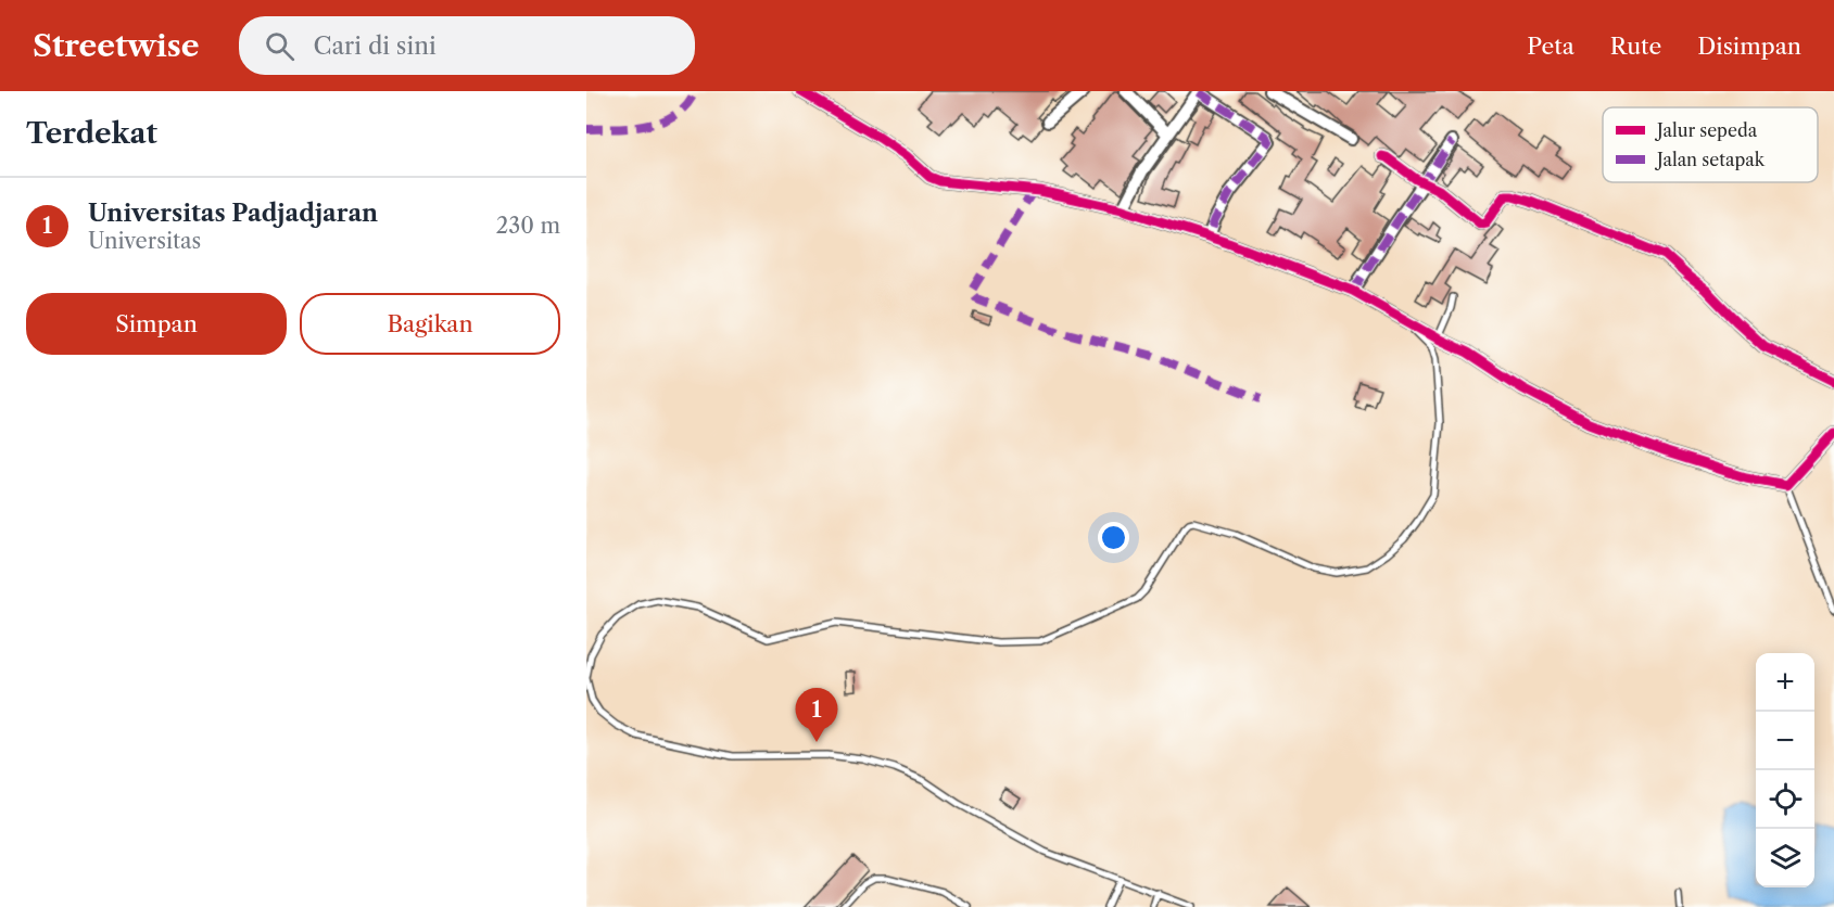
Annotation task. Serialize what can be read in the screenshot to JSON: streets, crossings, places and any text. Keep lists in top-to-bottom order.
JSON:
{
  "legend": ["Jalur sepeda", "Jalan setapak"],
  "page": {
    "header": "Streetwise",
    "search": "Cari di sini",
    "nav": ["Peta", "Rute", "Disimpan"],
    "heading": "Terdekat",
    "list": [
      {
        "mark": "1",
        "name": "Universitas Padjadjaran",
        "note": "Universitas",
        "value": "230 m"
      }
    ],
    "buttons": ["Simpan", "Bagikan"],
    "map_buttons": ["+", "−"],
    "pins": "1"
  }
}
